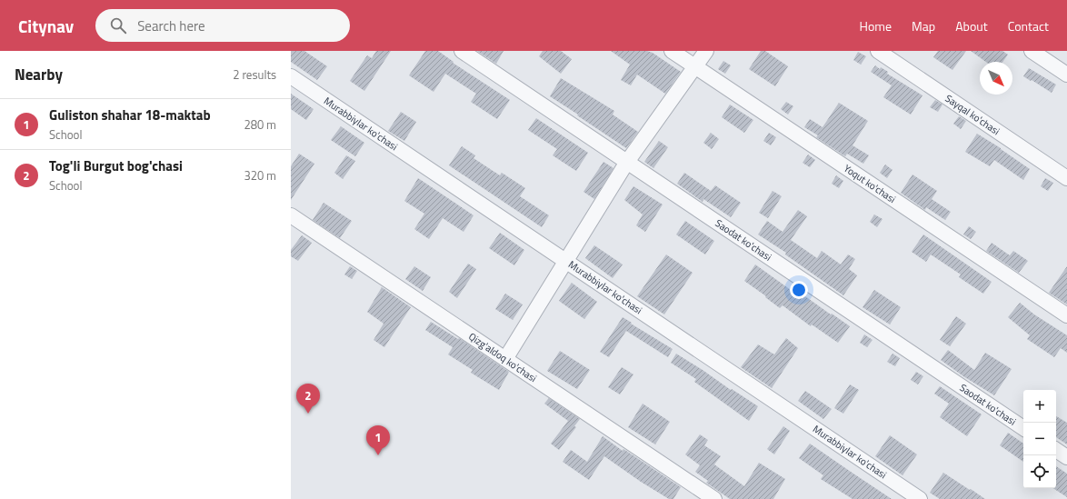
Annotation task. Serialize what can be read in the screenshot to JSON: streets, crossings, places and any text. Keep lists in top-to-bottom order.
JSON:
{
  "streets": {
    "street": [
      "Sayqal ko'chasi",
      "Murabbiylar ko'chasi",
      "Yoqut ko'chasi",
      "Saodat ko'chasi",
      "Qizg'aldoq ko'chasi"
    ]
  },
  "north": "bottom right",
  "page": {
    "header": "Citynav",
    "search": "Search here",
    "nav": [
      "Home",
      "Map",
      "About",
      "Contact"
    ],
    "heading": ["Nearby", "2 results"],
    "list": [
      {
        "mark": "1",
        "name": "Guliston shahar 18-maktab",
        "note": "School",
        "value": "280 m"
      },
      {
        "mark": "2",
        "name": "Tog'li Burgut bog'chasi",
        "note": "School",
        "value": "320 m"
      }
    ],
    "pins": ["2", "1"],
    "map_buttons": ["+", "−"]
  }
}
